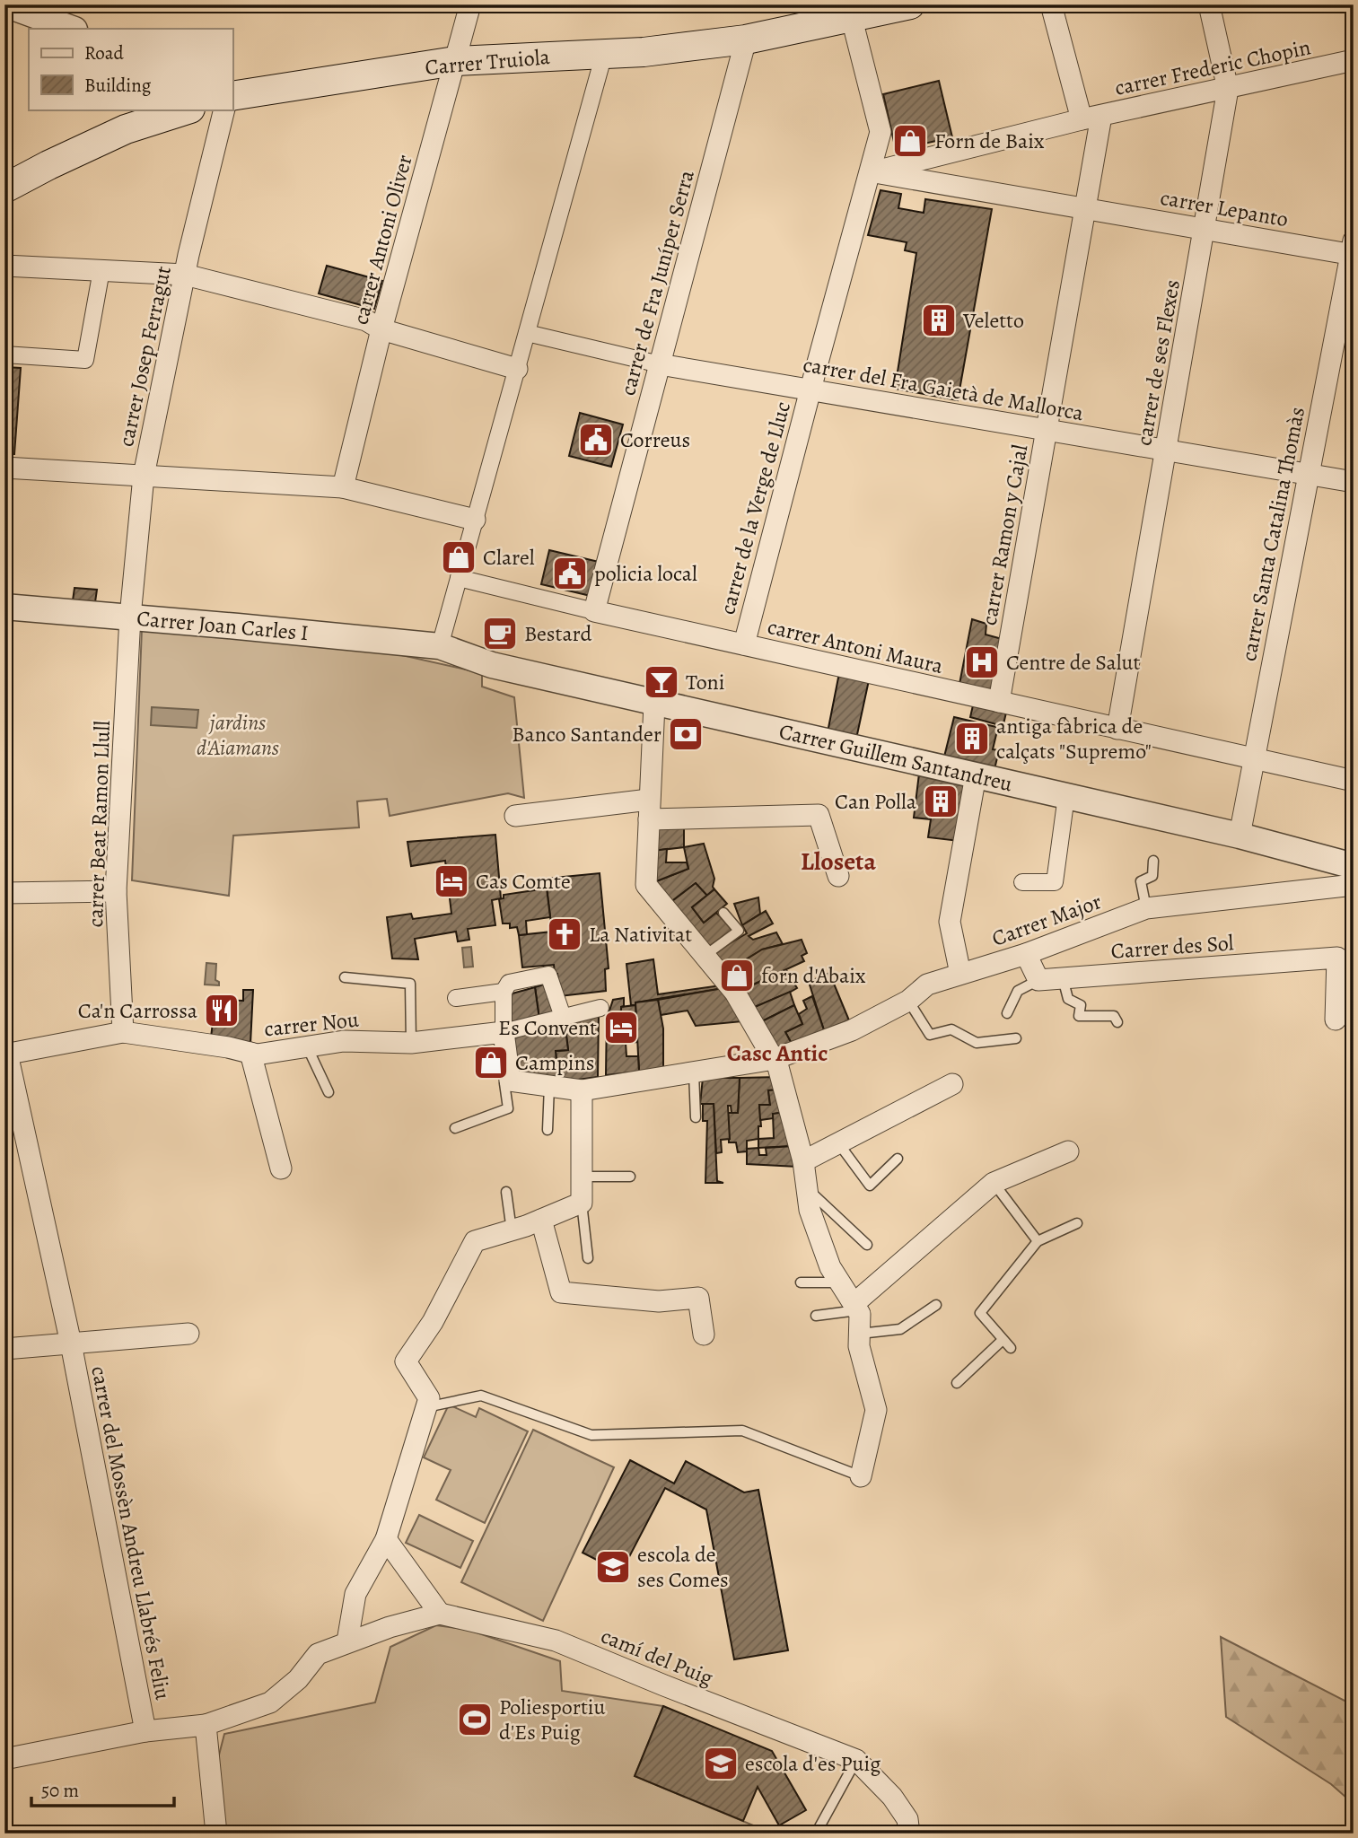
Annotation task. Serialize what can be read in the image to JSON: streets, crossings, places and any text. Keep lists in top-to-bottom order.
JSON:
{
  "streets": {
    "main road": ["Carrer Truiola"],
    "street": [
      "carrer Frederic Chopin",
      "carrer Lepanto",
      "carrer Antoni Oliver",
      "carrer de Fra Juníper Serra",
      "carrer Josep Ferragut",
      "carrer de ses Flexes",
      "carrer del Fra Gaietà de Mallorca",
      "carrer de la Verge de Lluc",
      "carrer Santa Catalina Thomàs",
      "carrer Ramon y Cajal",
      "Carrer Joan Carles I",
      "carrer Antoni Maura",
      "Carrer Guillem Santandreu",
      "carrer Beat Ramon Llull",
      "Carrer Major",
      "Carrer des Sol",
      "carrer Nou",
      "carrer del Mossèn Andreu Llabrés Feliu",
      "camí del Puig"
    ]
  },
  "crossings": [
    ["Carrer Truiola", "carrer Antoni Oliver"],
    ["Carrer Truiola", "carrer de Fra Juníper Serra"],
    ["Carrer Truiola", "carrer de la Verge de Lluc"],
    ["carrer Frederic Chopin", "carrer Lepanto"],
    ["carrer Frederic Chopin", "carrer de ses Flexes"],
    ["carrer Frederic Chopin", "carrer de la Verge de Lluc"],
    ["carrer Frederic Chopin", "carrer Ramon y Cajal"],
    ["carrer Lepanto", "carrer de ses Flexes"],
    ["carrer Lepanto", "carrer de la Verge de Lluc"],
    ["carrer Lepanto", "carrer Santa Catalina Thomàs"],
    ["carrer Lepanto", "carrer Ramon y Cajal"],
    ["carrer de Fra Juníper Serra", "carrer del Fra Gaietà de Mallorca"],
    ["carrer de Fra Juníper Serra", "carrer Antoni Maura"],
    ["carrer Josep Ferragut", "Carrer Joan Carles I"],
    ["carrer Josep Ferragut", "carrer Beat Ramon Llull"],
    ["carrer de ses Flexes", "carrer del Fra Gaietà de Mallorca"],
    ["carrer de ses Flexes", "carrer Antoni Maura"],
    ["carrer del Fra Gaietà de Mallorca", "carrer de la Verge de Lluc"],
    ["carrer del Fra Gaietà de Mallorca", "carrer Santa Catalina Thomàs"],
    ["carrer del Fra Gaietà de Mallorca", "carrer Ramon y Cajal"],
    ["carrer de la Verge de Lluc", "carrer Antoni Maura"],
    ["carrer Santa Catalina Thomàs", "carrer Antoni Maura"],
    ["carrer Santa Catalina Thomàs", "Carrer Guillem Santandreu"],
    ["carrer Ramon y Cajal", "carrer Antoni Maura"],
    ["Carrer Joan Carles I", "Carrer Guillem Santandreu"],
    ["Carrer Joan Carles I", "carrer Beat Ramon Llull"],
    ["carrer Beat Ramon Llull", "carrer Nou"],
    ["carrer Nou", "carrer del Mossèn Andreu Llabrés Feliu"],
    ["carrer del Mossèn Andreu Llabrés Feliu", "camí del Puig"]
  ],
  "districts": ["Lloseta", "Casc Antic"],
  "parks": ["jardins d'Aiamans"],
  "places": {
    "shop": [
      "Forn de Baix",
      "Clarel",
      "forn d'Abaix",
      "Campins"
    ],
    "building": ["Veletto", "antiga fàbrica de calçats \"Supremo\"", "Can Polla"],
    "public building": ["Correus", "policia local"],
    "cafe": ["Bestard"],
    "hospital": ["Centre de Salut"],
    "bar": ["Toni"],
    "bank": ["Banco Santander"],
    "hotel": ["Cas Comte", "Es Convent"],
    "church": ["La Nativitat"],
    "restaurant": ["Ca'n Carrossa"],
    "school or university": ["escola de ses Comes", "escola d'es Puig"],
    "sports": ["Poliesportiu d'Es Puig"]
  },
  "legend": ["Road", "Building"],
  "scale_bar": "50 m"
}
